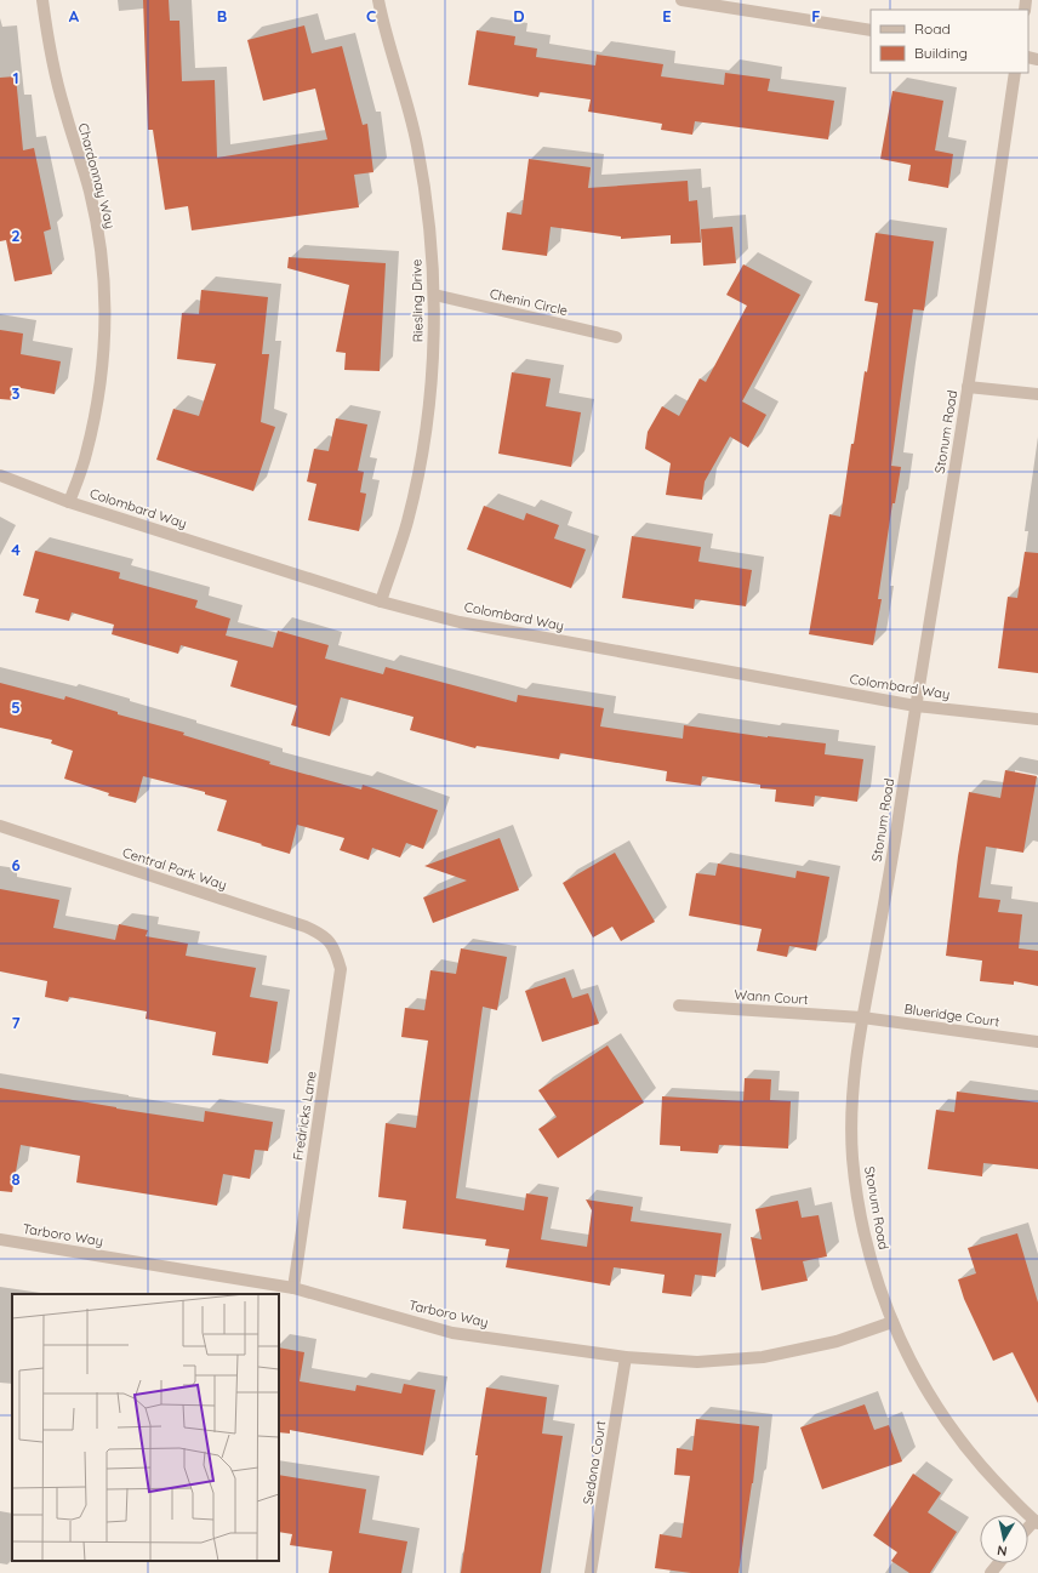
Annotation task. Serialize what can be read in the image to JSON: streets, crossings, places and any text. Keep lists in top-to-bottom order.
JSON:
{
  "streets": {
    "street": [
      "Chardonnay Way",
      "Riesling Drive",
      "Chenin Circle",
      "Stonum Road",
      "Colombard Way",
      "Central Park Way",
      "Wann Court",
      "Blueridge Court",
      "Fredricks Lane",
      "Tarboro Way",
      "Sedona Court"
    ]
  },
  "crossings": [
    ["Chardonnay Way", "Colombard Way"],
    ["Riesling Drive", "Chenin Circle"],
    ["Riesling Drive", "Colombard Way"],
    ["Stonum Road", "Colombard Way"],
    ["Stonum Road", "Wann Court"],
    ["Stonum Road", "Blueridge Court"],
    ["Stonum Road", "Tarboro Way"],
    ["Central Park Way", "Fredricks Lane"],
    ["Wann Court", "Blueridge Court"],
    ["Fredricks Lane", "Tarboro Way"],
    ["Tarboro Way", "Sedona Court"]
  ],
  "legend": ["Road", "Building"],
  "north": "bottom",
  "grid": {
    "columns": [
      "A",
      "B",
      "C",
      "D",
      "E",
      "F"
    ],
    "rows": [
      "1",
      "2",
      "3",
      "4",
      "5",
      "6",
      "7",
      "8"
    ]
  }
}
